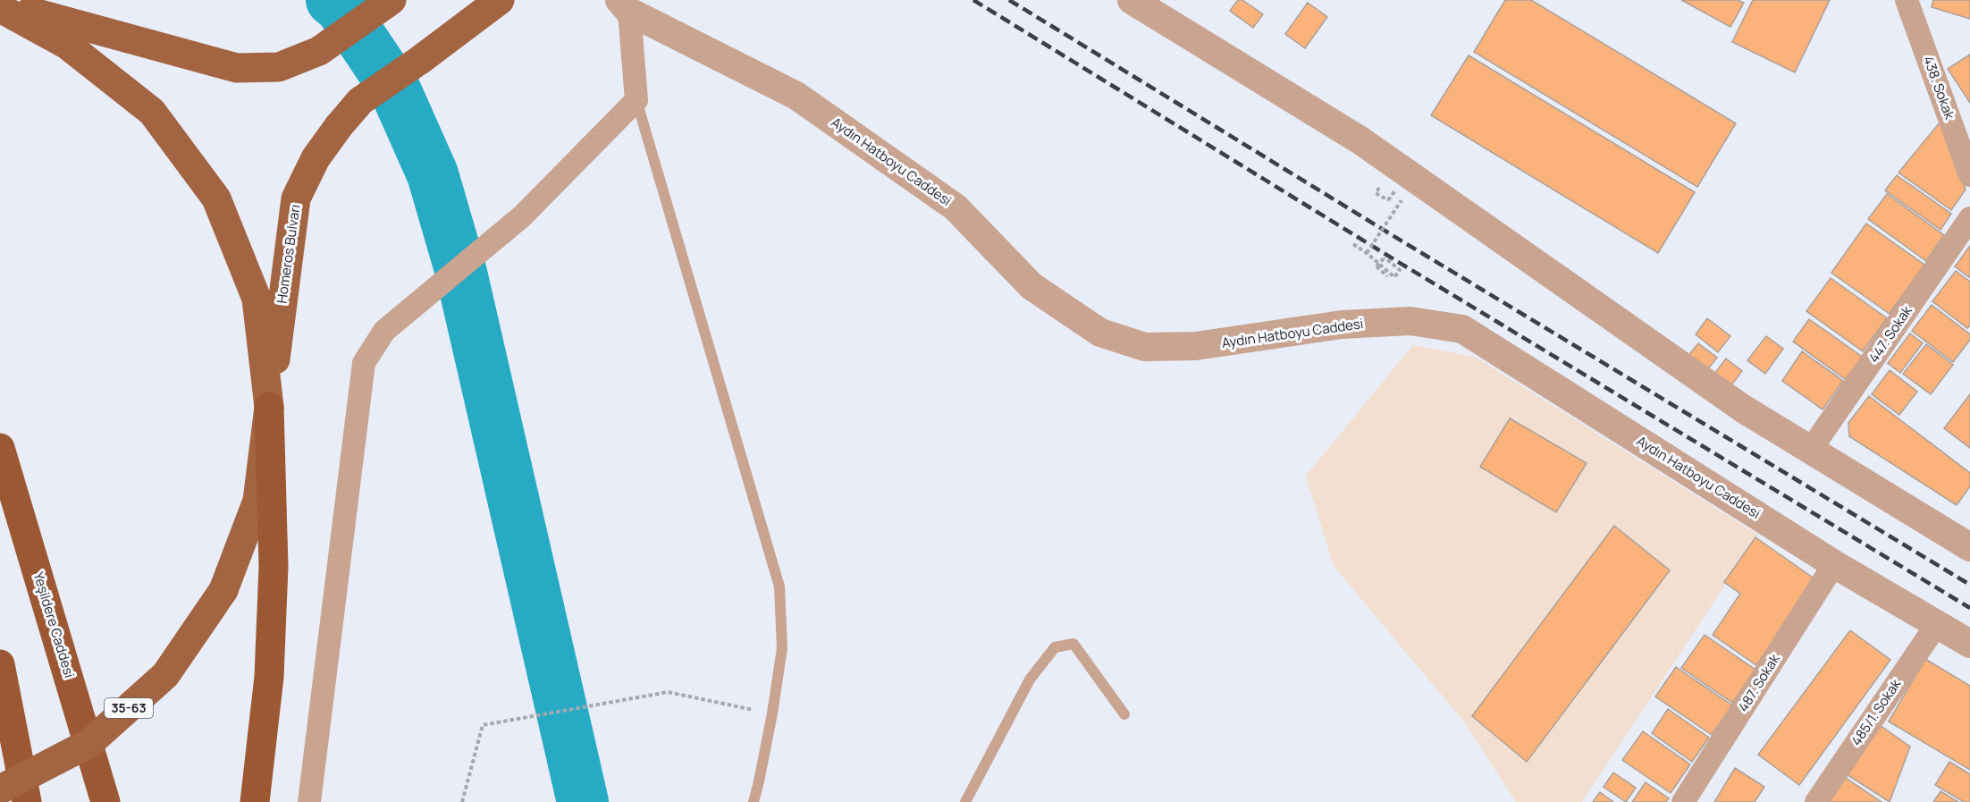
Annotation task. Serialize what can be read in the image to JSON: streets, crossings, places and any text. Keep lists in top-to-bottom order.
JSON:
{
  "streets": {
    "highway": ["Yeşildere Caddesi"],
    "main road": ["Homeros Bulvarı", "35-63"],
    "street": [
      "438. Sokak",
      "Aydın Hatboyu Caddesi",
      "447. Sokak",
      "487. Sokak",
      "485/1. Sokak"
    ]
  },
  "crossings": [
    ["Aydın Hatboyu Caddesi", "487. Sokak"],
    ["Aydın Hatboyu Caddesi", "485/1. Sokak"],
    ["Homeros Bulvarı", "35-63"]
  ]
}
